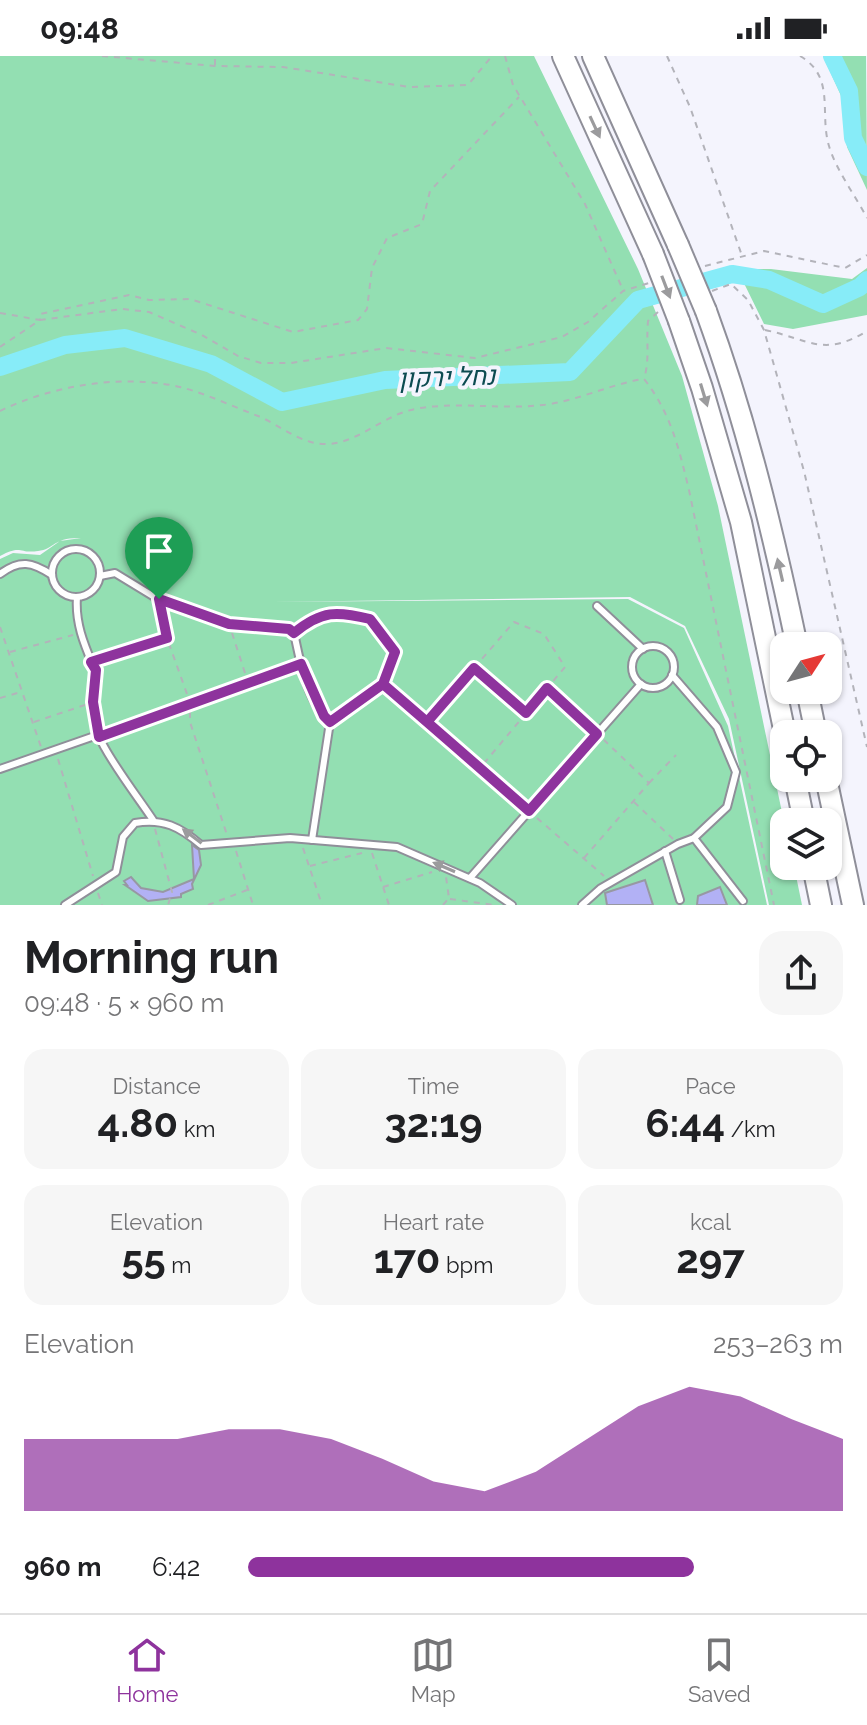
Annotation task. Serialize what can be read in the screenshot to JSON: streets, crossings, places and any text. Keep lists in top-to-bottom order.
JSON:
{
  "water": ["נחל ירקון"],
  "north": "top right",
  "page": {
    "status": "09:48",
    "heading": ["Morning run", "09:48 · 5 × 960 m"],
    "stats": [
      ["Distance", "4.80 km"],
      ["Time", "32:19"],
      ["Pace", "6:44 /km"],
      ["Elevation", "55 m"],
      ["Heart rate", "170 bpm"],
      ["kcal", "297"]
    ],
    "chart": ["Elevation", "253–263 m"],
    "list": [
      {
        "name": "960 m",
        "note": "6:42"
      }
    ],
    "tabs": ["Home", "Map", "Saved"]
  }
}
